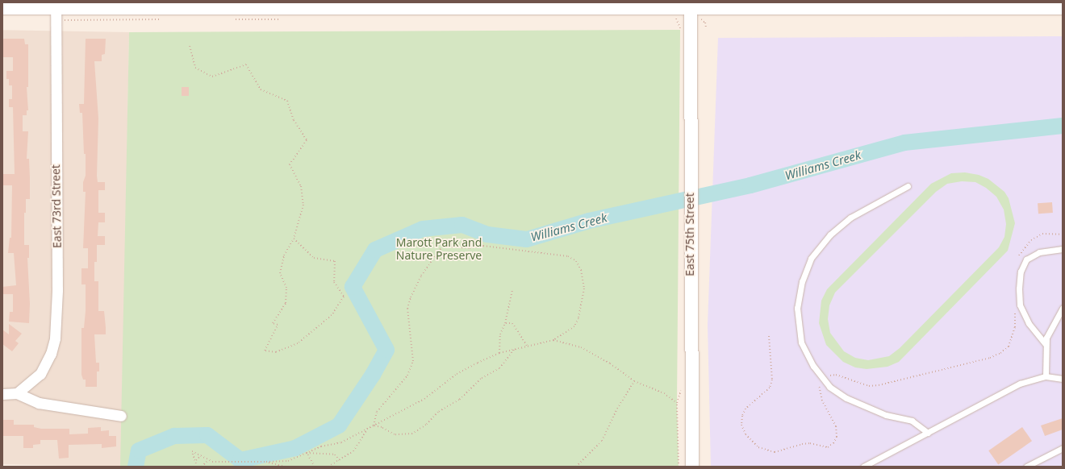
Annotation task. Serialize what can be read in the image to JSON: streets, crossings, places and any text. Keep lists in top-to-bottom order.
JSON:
{
  "streets": {
    "street": ["East 73rd Street", "East 75th Street"]
  },
  "water": ["Williams Creek"],
  "parks": ["Marott Park and Nature Preserve"]
}
